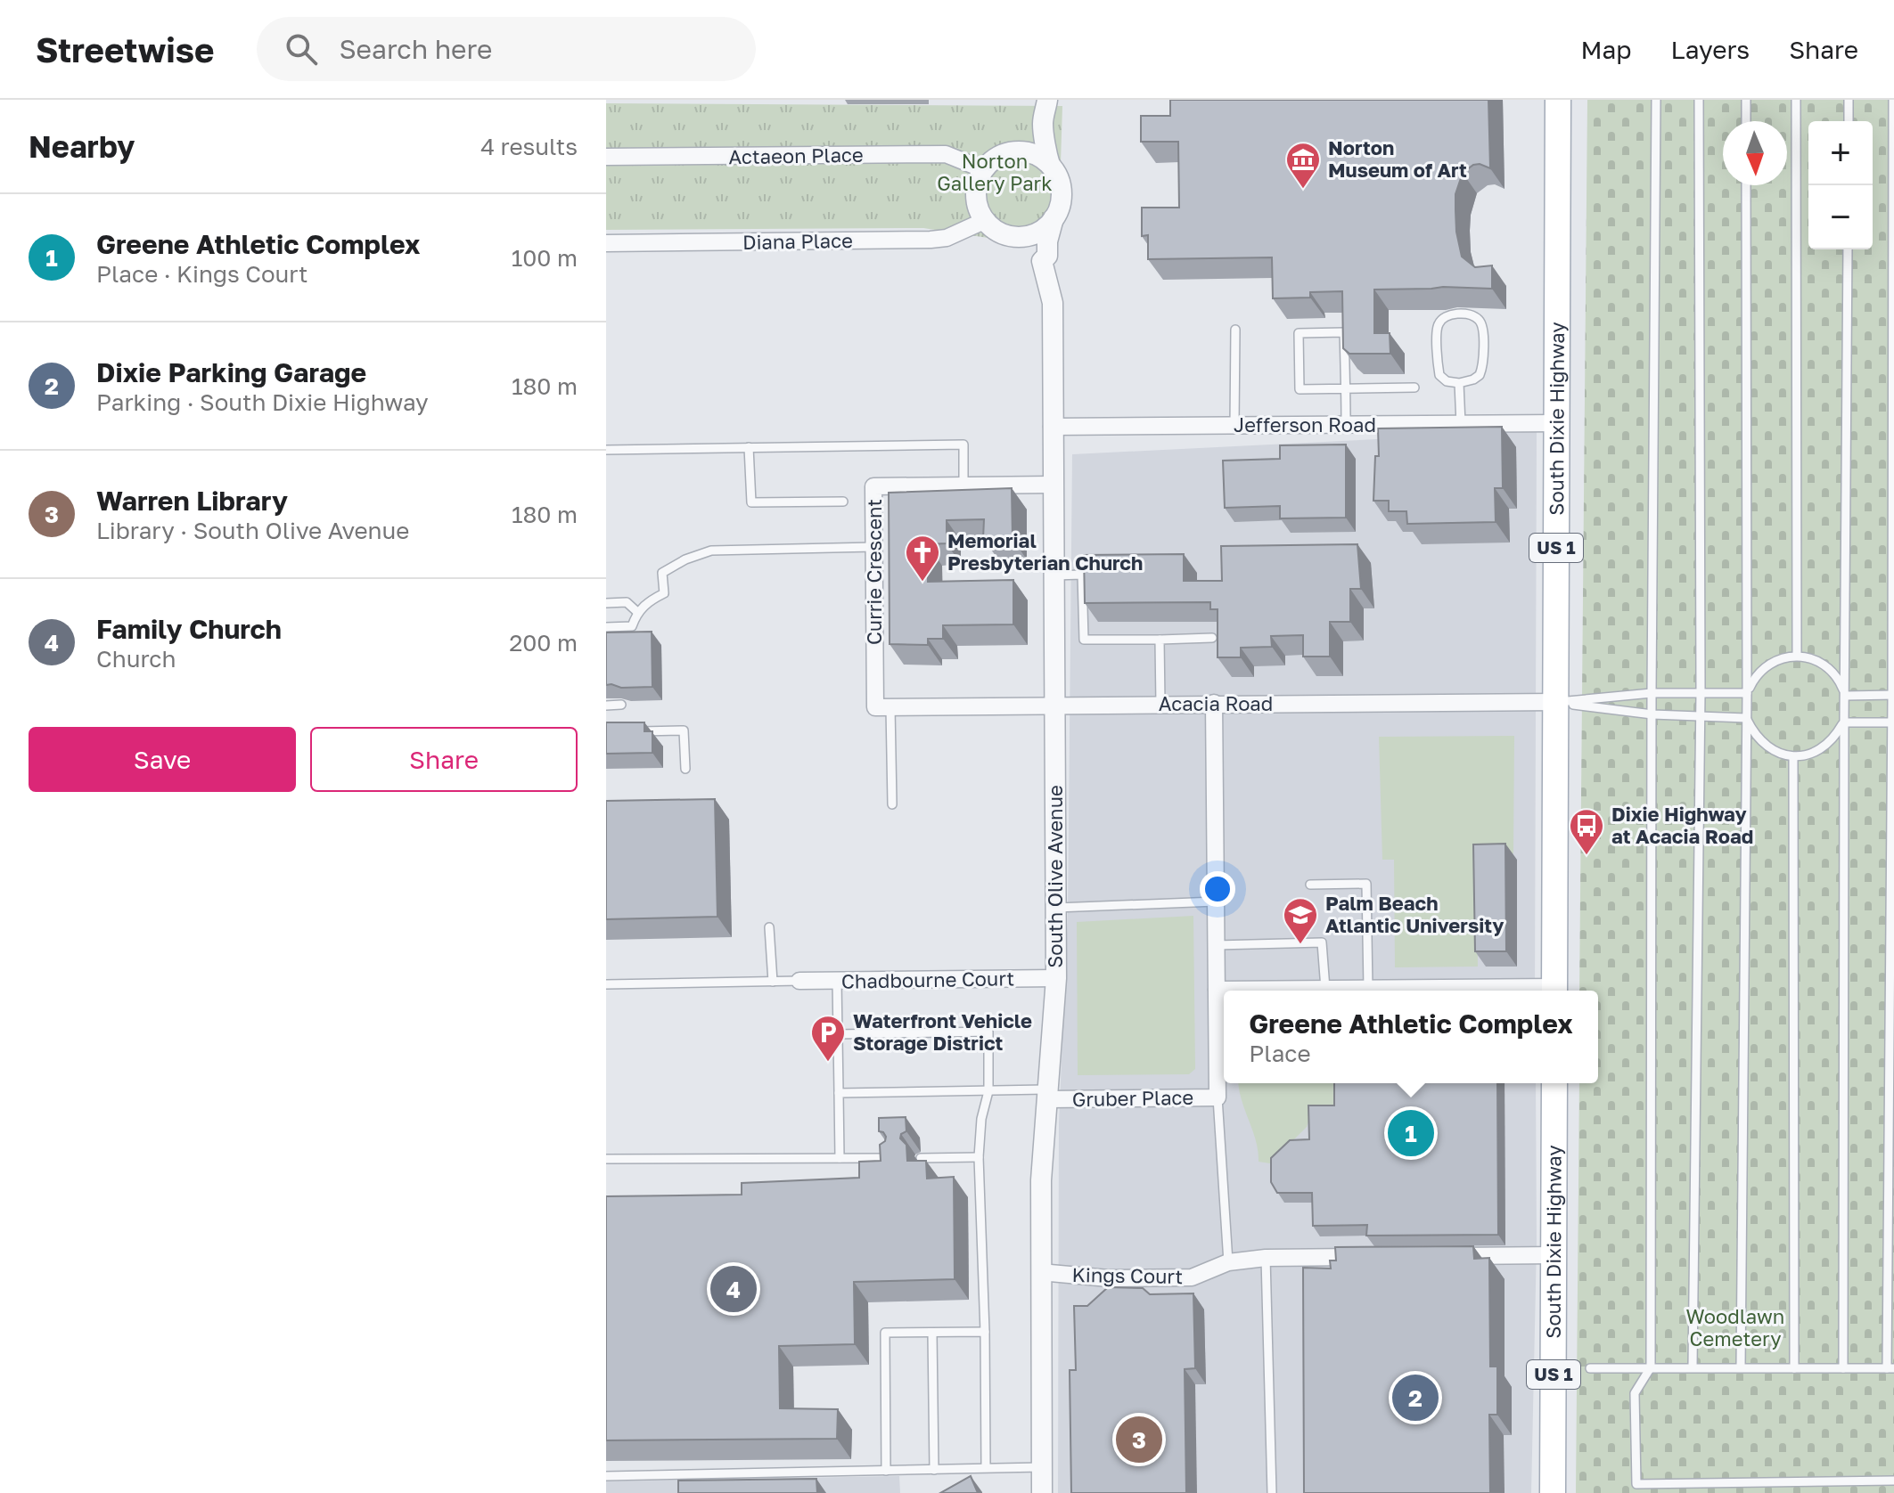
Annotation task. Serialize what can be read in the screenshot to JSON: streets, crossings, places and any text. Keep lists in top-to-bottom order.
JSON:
{
  "streets": {
    "main road": ["South Dixie Highway", "US 1"],
    "street": [
      "Actaeon Place",
      "Diana Place",
      "Jefferson Road",
      "Currie Crescent",
      "Acacia Road",
      "South Olive Avenue",
      "Chadbourne Court",
      "Gruber Place",
      "Kings Court"
    ]
  },
  "crossings": [
    ["Actaeon Place", "Diana Place"],
    ["Actaeon Place", "South Olive Avenue"],
    ["Diana Place", "South Olive Avenue"],
    ["South Dixie Highway", "Jefferson Road"],
    ["South Dixie Highway", "Acacia Road"],
    ["Jefferson Road", "South Olive Avenue"],
    ["Currie Crescent", "Acacia Road"],
    ["Currie Crescent", "South Olive Avenue"],
    ["Acacia Road", "South Olive Avenue"],
    ["South Olive Avenue", "Chadbourne Court"],
    ["South Olive Avenue", "Gruber Place"],
    ["South Olive Avenue", "Kings Court"]
  ],
  "parks": ["Norton Gallery Park", "Woodlawn Cemetery"],
  "places": {
    "museum": ["Norton Museum of Art"],
    "church": ["Memorial Presbyterian Church"],
    "bus stop": ["Dixie Highway at Acacia Road"],
    "school or university": ["Palm Beach Atlantic University"],
    "parking": ["Waterfront Vehicle Storage District"]
  },
  "north": "bottom",
  "page": {
    "header": "Streetwise",
    "search": "Search here",
    "nav": ["Map", "Layers", "Share"],
    "heading": ["Nearby", "4 results"],
    "map_buttons": ["+", "−"],
    "list": [
      {
        "mark": "1",
        "name": "Greene Athletic Complex",
        "note": "Place · Kings Court",
        "value": "100 m"
      },
      {
        "mark": "2",
        "name": "Dixie Parking Garage",
        "note": "Parking · South Dixie Highway",
        "value": "180 m"
      },
      {
        "mark": "3",
        "name": "Warren Library",
        "note": "Library · South Olive Avenue",
        "value": "180 m"
      },
      {
        "mark": "4",
        "name": "Family Church",
        "note": "Church",
        "value": "200 m"
      }
    ],
    "buttons": ["Save", "Share"],
    "popup": ["Greene Athletic Complex", "Place"],
    "pins": [
      "1",
      "4",
      "2",
      "3"
    ]
  }
}
